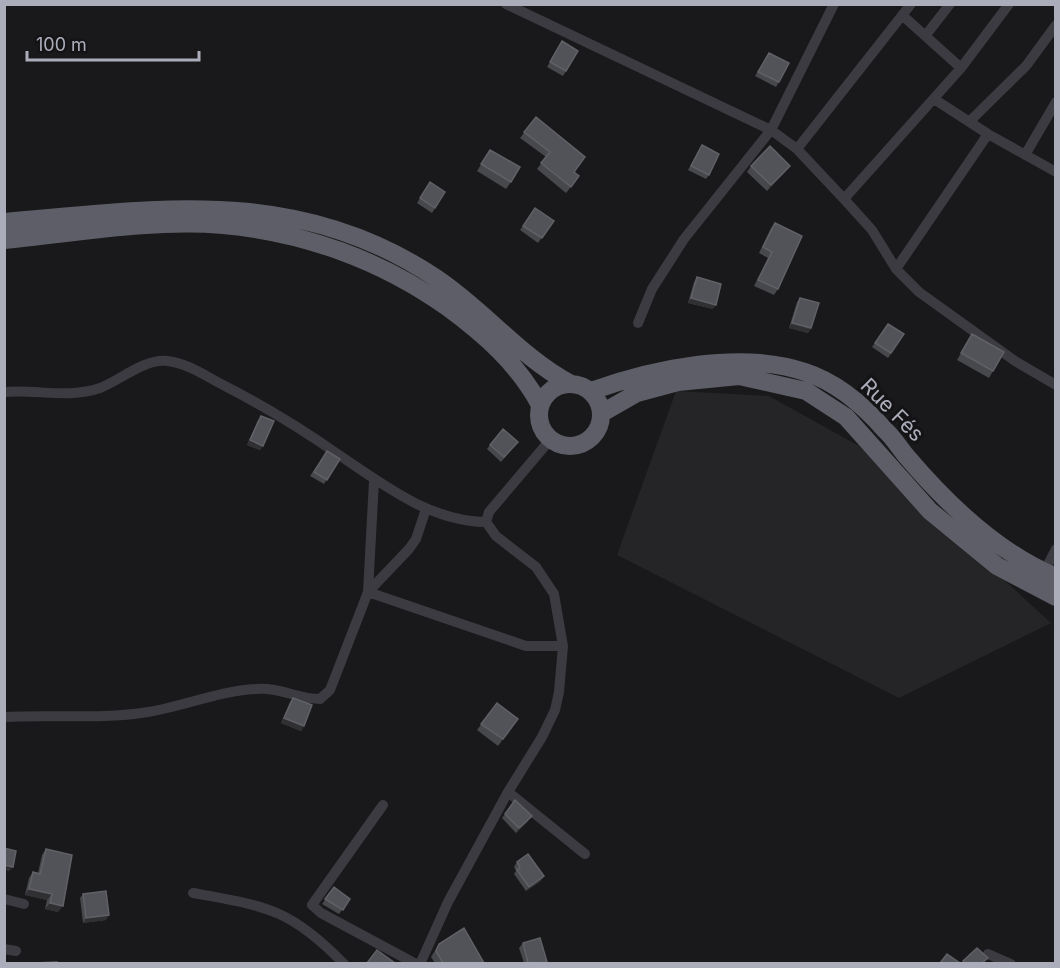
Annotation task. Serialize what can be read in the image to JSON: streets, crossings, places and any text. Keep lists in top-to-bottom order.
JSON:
{
  "streets": {
    "highway": ["Rue Fés"]
  },
  "scale_bar": "100 m"
}
